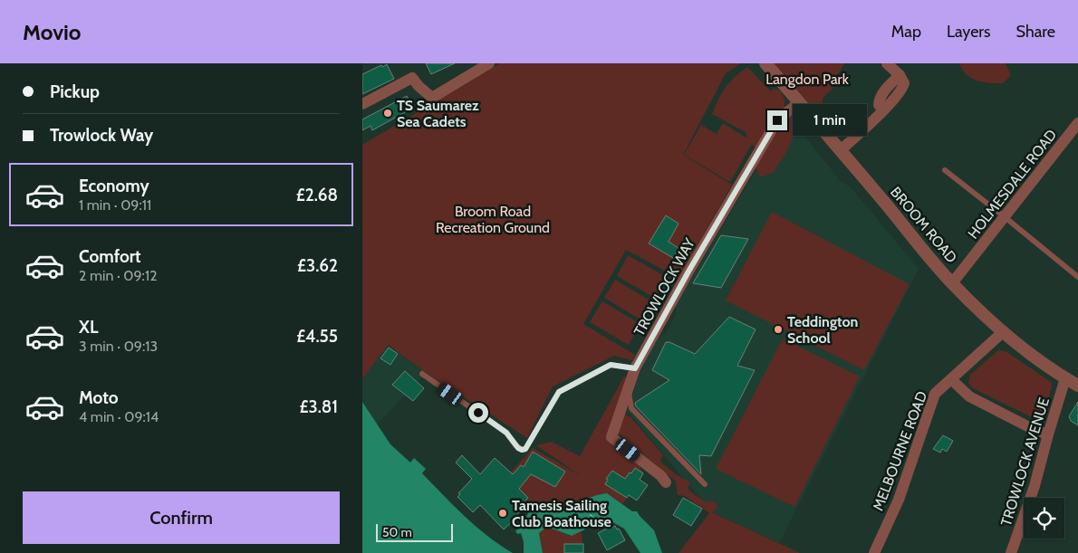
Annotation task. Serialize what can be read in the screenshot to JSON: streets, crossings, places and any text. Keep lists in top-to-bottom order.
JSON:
{
  "streets": {
    "street": [
      "HOLMESDALE ROAD",
      "BROOM ROAD",
      "TROWLOCK WAY",
      "MELBOURNE ROAD",
      "TROWLOCK AVENUE"
    ]
  },
  "crossings": [
    ["HOLMESDALE ROAD", "BROOM ROAD"],
    ["BROOM ROAD", "TROWLOCK WAY"],
    ["BROOM ROAD", "MELBOURNE ROAD"],
    ["BROOM ROAD", "TROWLOCK AVENUE"]
  ],
  "parks": ["Langdon Park", "Broom Road Recreation Ground"],
  "places": ["TS Saumarez Sea Cadets", "Teddington School", "Tamesis Sailing Club Boathouse"],
  "scale_bar": "50 m",
  "page": {
    "header": "Movio",
    "nav": ["Map", "Layers", "Share"],
    "banner": ["Pickup", "Trowlock Way"],
    "bubble": "1 min",
    "list": [
      {
        "name": "Economy",
        "note": "1 min · 09:11",
        "value": "£2.68"
      },
      {
        "name": "Comfort",
        "note": "2 min · 09:12",
        "value": "£3.62"
      },
      {
        "name": "XL",
        "note": "3 min · 09:13",
        "value": "£4.55"
      },
      {
        "name": "Moto",
        "note": "4 min · 09:14",
        "value": "£3.81"
      }
    ],
    "buttons": "Confirm",
    "scale": "50 m"
  }
}
